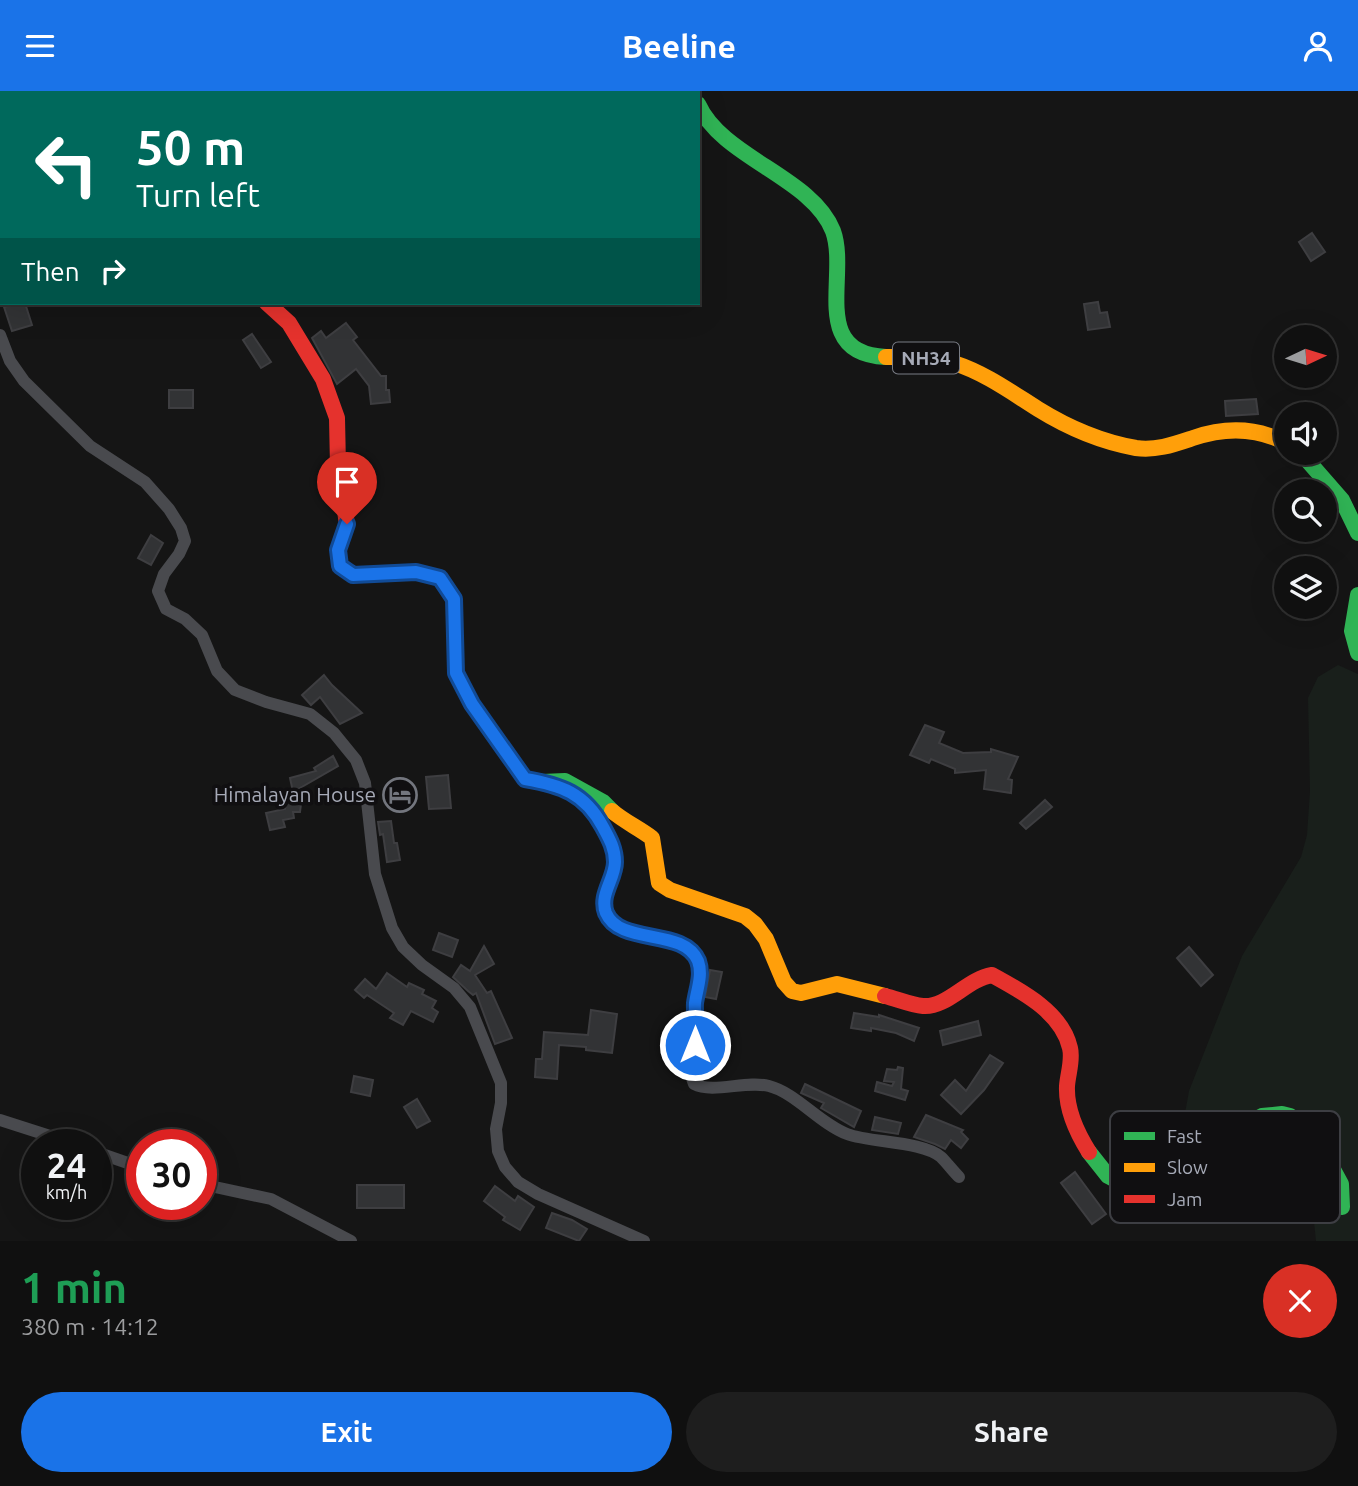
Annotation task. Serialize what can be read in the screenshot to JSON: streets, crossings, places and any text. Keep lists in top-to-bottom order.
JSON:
{
  "streets": {
    "main road": ["NH34"]
  },
  "places": {
    "hotel": ["Himalayan House"]
  },
  "legend": ["Fast", "Slow", "Jam"],
  "north": "right",
  "page": {
    "header": "Beeline",
    "turn": ["50 m", "Turn left"],
    "then": "Then",
    "speed": "24 km/h",
    "limit": "30",
    "heading": ["1 min", "380 m · 14:12"],
    "buttons": ["Exit", "Share"]
  }
}
